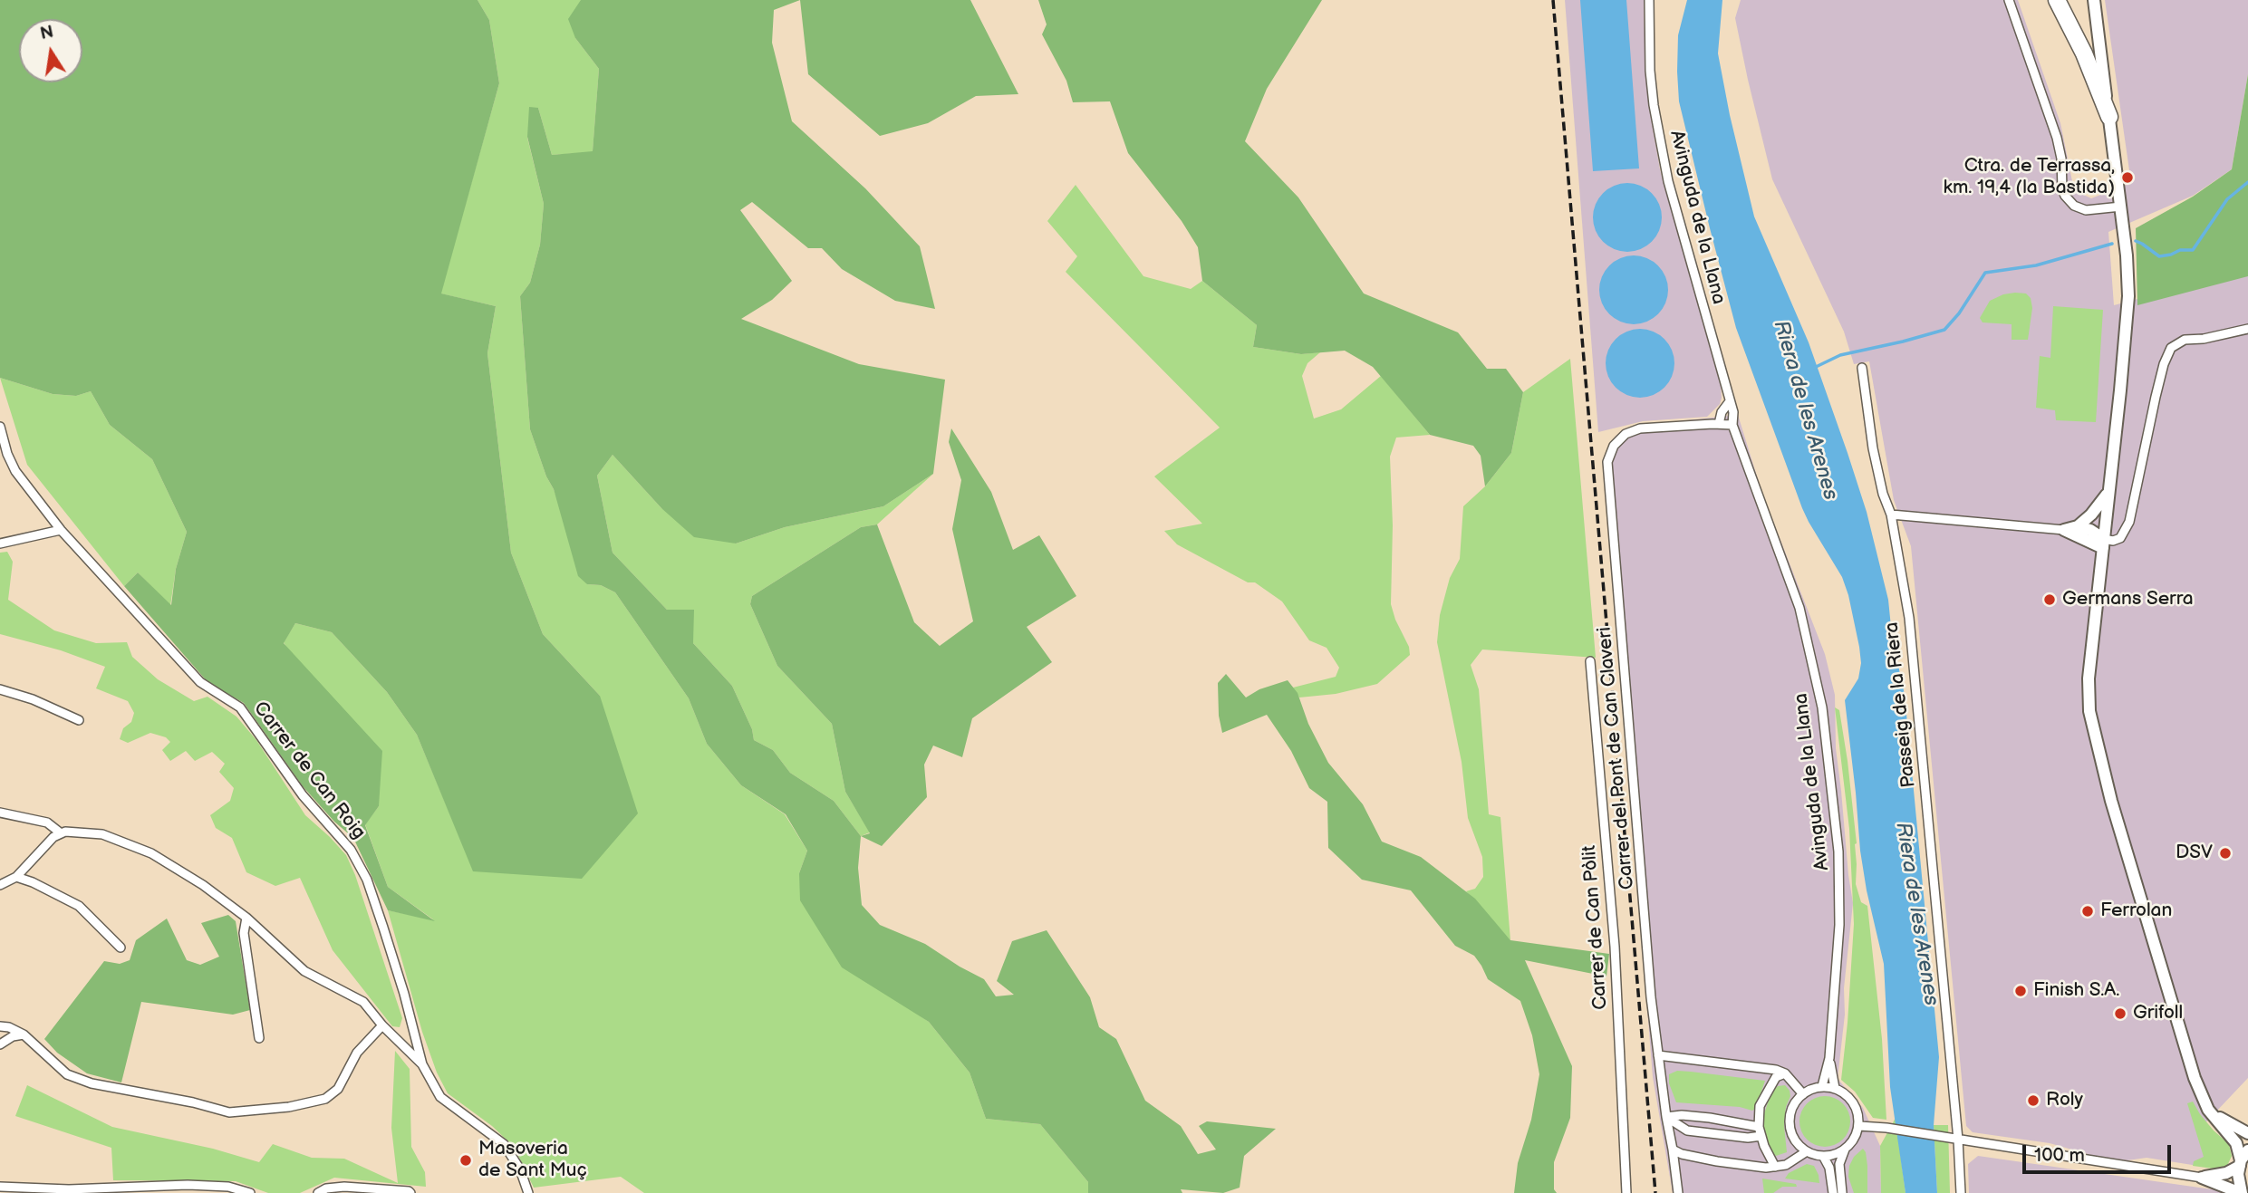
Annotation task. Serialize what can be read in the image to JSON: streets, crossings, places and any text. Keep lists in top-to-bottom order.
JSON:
{
  "streets": {
    "street": [
      "Avinguda de la Llana",
      "Passeig de la Riera",
      "Carrer del Pont de Can Claveri",
      "Carrer de Can Roig",
      "Carrer de Can Pòlit"
    ]
  },
  "crossings": [
    ["Avinguda de la Llana", "Carrer del Pont de Can Claveri"]
  ],
  "water": ["Riera de les Arenes"],
  "places": [
    "Ctra. de Terrassa, km. 19,4 (la Bastida)",
    "Germans Serra",
    "DSV",
    "Ferrolan",
    "Finish S.A.",
    "Grifoll",
    "Roly",
    "Masoveria de Sant Muç"
  ],
  "scale_bar": "100 m",
  "north": "top"
}
